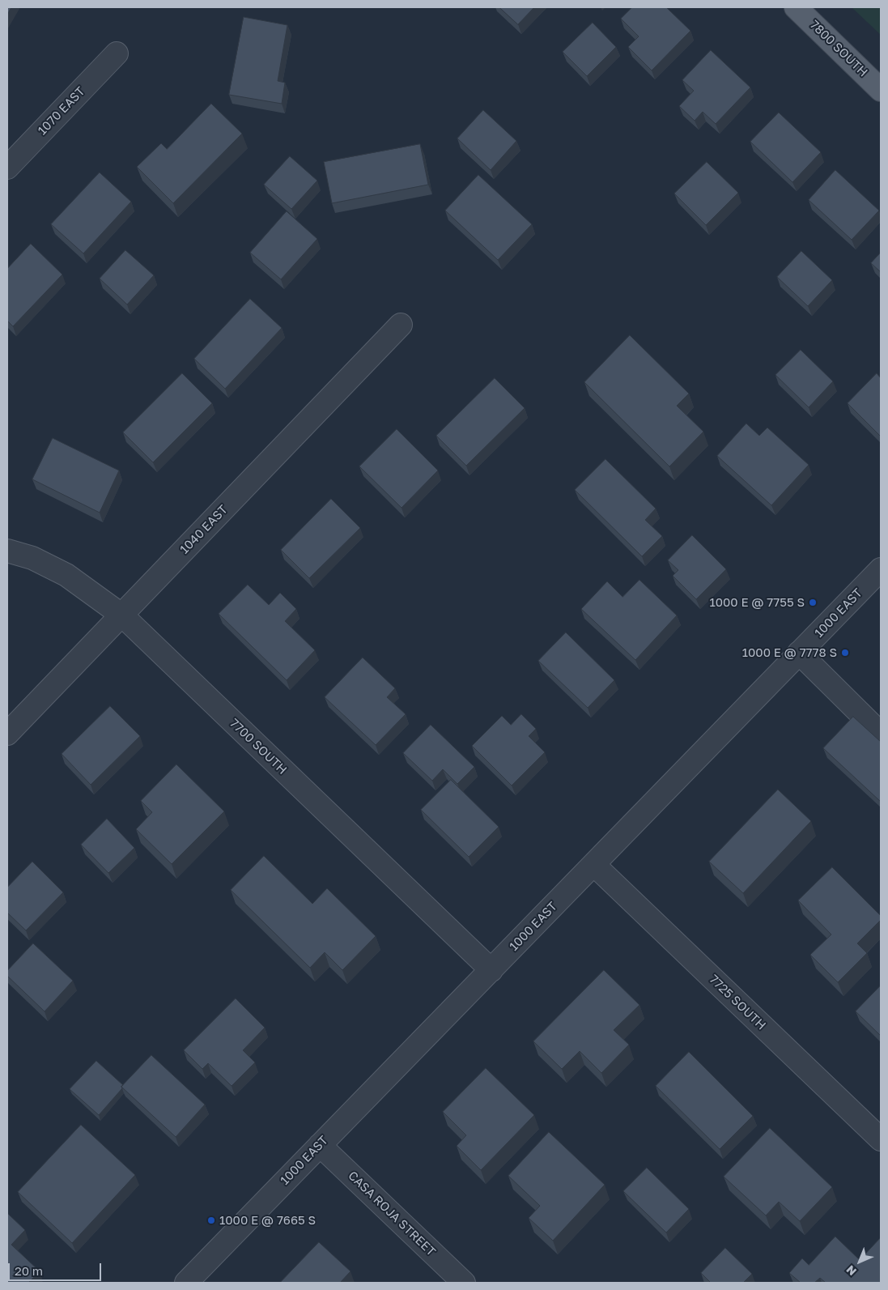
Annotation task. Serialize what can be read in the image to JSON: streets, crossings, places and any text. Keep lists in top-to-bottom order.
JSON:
{
  "streets": {
    "main road": ["7800 SOUTH"],
    "street": [
      "1070 EAST",
      "1040 EAST",
      "1000 EAST",
      "7700 SOUTH",
      "7725 SOUTH",
      "CASA ROJA STREET"
    ]
  },
  "crossings": [
    ["1040 EAST", "7700 SOUTH"],
    ["1000 EAST", "7700 SOUTH"],
    ["1000 EAST", "7725 SOUTH"],
    ["1000 EAST", "CASA ROJA STREET"]
  ],
  "places": ["1000 E @ 7755 S", "1000 E @ 7778 S", "1000 E @ 7665 S"],
  "scale_bar": "20 m",
  "north": "bottom left"
}
